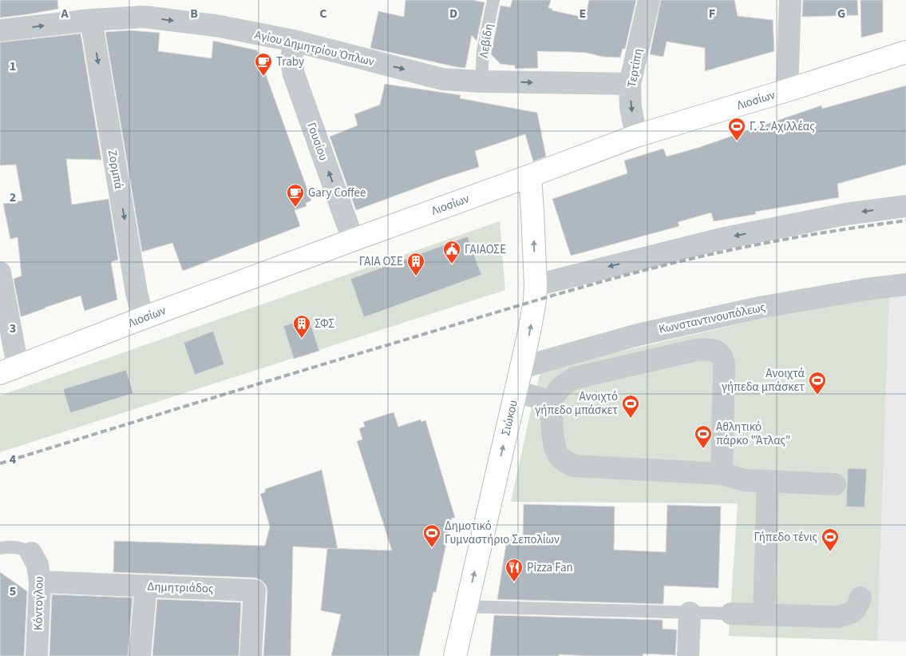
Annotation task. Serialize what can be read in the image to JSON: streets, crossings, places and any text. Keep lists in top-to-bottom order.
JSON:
{
  "streets": {
    "main road": ["Λιοσίων", "Σιώκου"],
    "street": [
      "Αγίου Δημητρίου Όπλων",
      "Τερτίπη",
      "Γουσίου",
      "Ζορμπά",
      "Κωνσταντινουπόλεως",
      "Δημητριάδος",
      "Κόντογλου"
    ],
    "lane": ["Λεβίδη"]
  },
  "crossings": [
    ["Λεβίδη", "Αγίου Δημητρίου Όπλων"],
    ["Αγίου Δημητρίου Όπλων", "Τερτίπη"],
    ["Αγίου Δημητρίου Όπλων", "Γουσίου"],
    ["Αγίου Δημητρίου Όπλων", "Ζορμπά"],
    ["Τερτίπη", "Λιοσίων"],
    ["Λιοσίων", "Γουσίου"],
    ["Λιοσίων", "Ζορμπά"],
    ["Λιοσίων", "Σιώκου"],
    ["Κωνσταντινουπόλεως", "Σιώκου"],
    ["Δημητριάδος", "Κόντογλου"]
  ],
  "one_way": [
    "Αγίου Δημητρίου Όπλων",
    "Τερτίπη",
    "Γουσίου",
    "Ζορμπά",
    "Σιώκου"
  ],
  "places": {
    "cafe": ["Traby", "Gary Coffee"],
    "sports": [
      "Γ. Σ. Αχιλλέας",
      "Ανοιχτά γήπεδα μπάσκετ",
      "Ανοιχτό γήπεδο μπάσκετ",
      "Αθλητικό πάρκο \"Άτλας\"",
      "Δημοτικό Γυμναστήριο Σεπολίων",
      "Γήπεδο τένις"
    ],
    "public building": ["ΓΑΙΑΟΣΕ"],
    "building": ["ΓΑΙΑ ΟΣΕ", "ΣΦΣ"],
    "restaurant": ["Pizza Fan"]
  },
  "grid": {
    "columns": [
      "A",
      "B",
      "C",
      "D",
      "E",
      "F",
      "G"
    ],
    "rows": [
      "1",
      "2",
      "3",
      "4",
      "5"
    ]
  }
}
